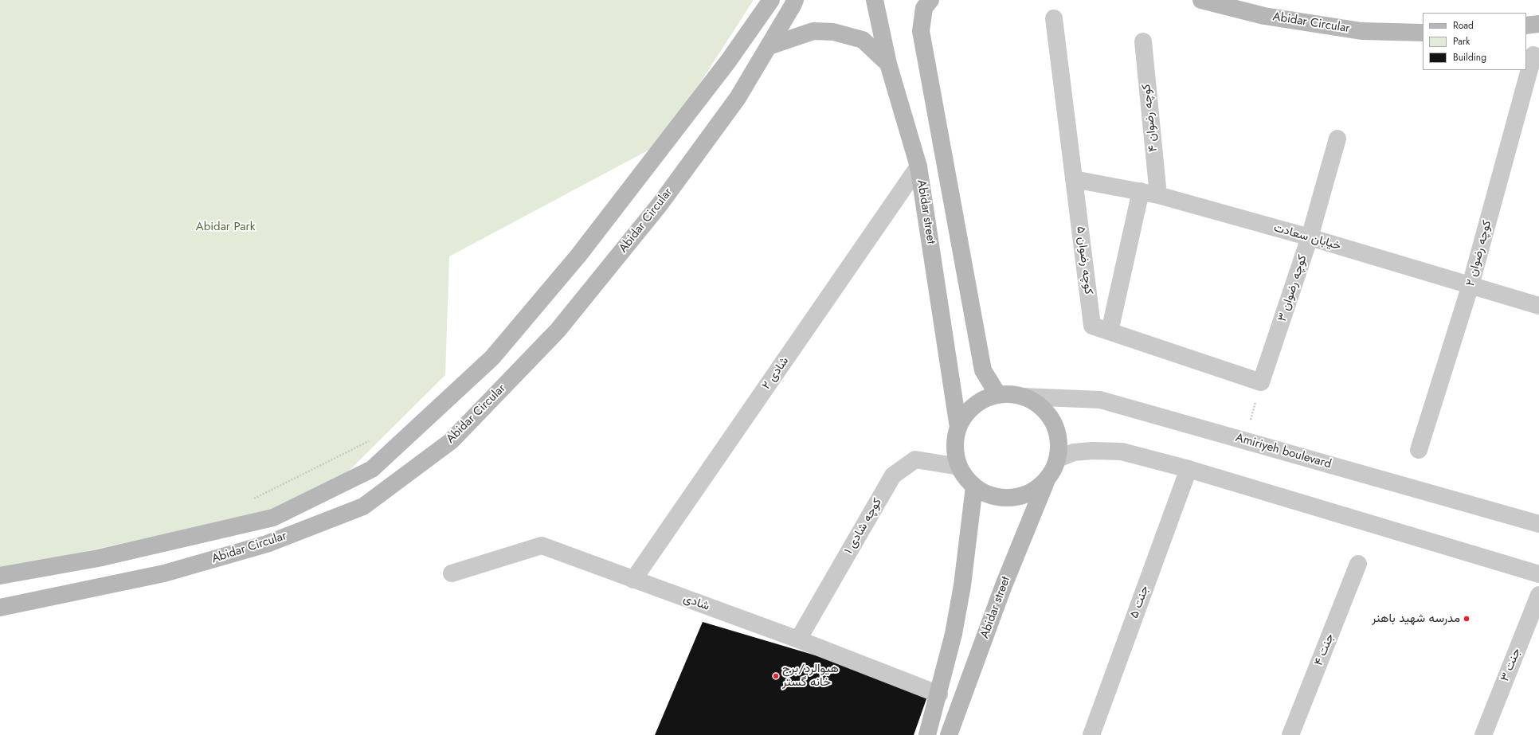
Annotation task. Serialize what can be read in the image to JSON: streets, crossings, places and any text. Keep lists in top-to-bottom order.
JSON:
{
  "streets": {
    "main road": ["Abidar Circular", "Abidar street"],
    "street": [
      "کوچه رضوان ۴",
      "خیابان سعادت",
      "کوچه رضوان ۲",
      "کوچه رضوان ۵",
      "کوچه رضوان ۳",
      "شادی ۲",
      "Amiriyeh boulevard",
      "کوچه شادی ۱",
      "جنت ۵",
      "شادی",
      "جنت ۴",
      "جنت ۳"
    ]
  },
  "crossings": [
    ["کوچه رضوان ۴", "خیابان سعادت"],
    ["Abidar street", "شادی ۲"],
    ["Abidar street", "Amiriyeh boulevard"],
    ["Abidar street", "کوچه شادی ۱"],
    ["خیابان سعادت", "کوچه رضوان ۲"],
    ["خیابان سعادت", "کوچه رضوان ۵"],
    ["خیابان سعادت", "کوچه رضوان ۳"],
    ["کوچه رضوان ۵", "کوچه رضوان ۳"],
    ["شادی ۲", "شادی"],
    ["Amiriyeh boulevard", "کوچه شادی ۱"],
    ["کوچه شادی ۱", "شادی"]
  ],
  "parks": ["Abidar Park"],
  "places": ["مدرسه شهید باهنر", "هیوالرد/برج خانه گستر"],
  "legend": ["Road", "Park", "Building"]
}
